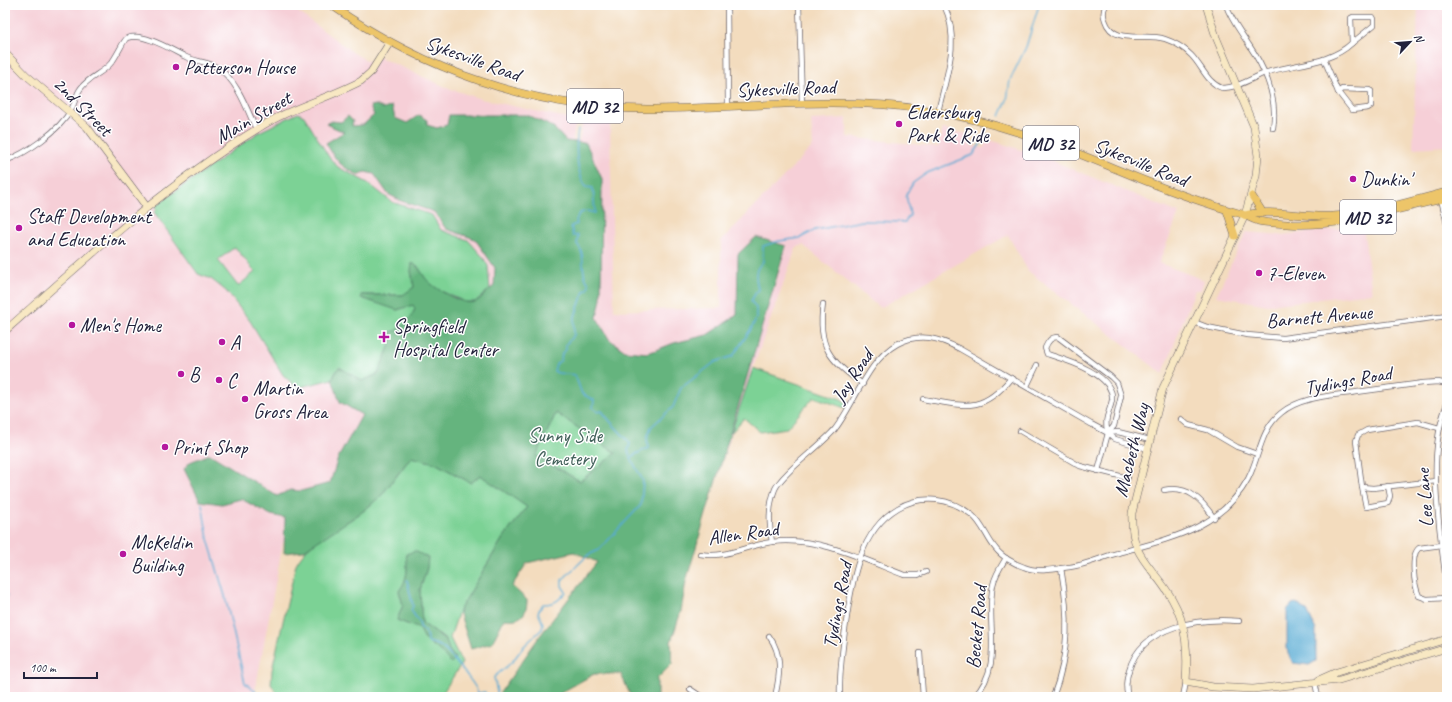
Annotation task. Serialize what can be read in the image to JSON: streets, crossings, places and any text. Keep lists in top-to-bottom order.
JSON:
{
  "streets": {
    "main road": ["Sykesville Road", "MD 32"],
    "street": [
      "2nd Street",
      "Main Street",
      "Barnett Avenue",
      "Jay Road",
      "Tydings Road",
      "Macbeth Way",
      "Lee Lane",
      "Allen Road",
      "Becket Road"
    ]
  },
  "crossings": [
    ["Sykesville Road", "Main Street"],
    ["Sykesville Road", "Macbeth Way"],
    ["2nd Street", "Main Street"],
    ["Barnett Avenue", "Macbeth Way"],
    ["Jay Road", "Macbeth Way"],
    ["Jay Road", "Allen Road"],
    ["Tydings Road", "Macbeth Way"],
    ["Tydings Road", "Allen Road"],
    ["Tydings Road", "Becket Road"]
  ],
  "parks": ["Sunny Side Cemetery"],
  "places": {
    "other": [
      "Patterson House",
      "Eldersburg Park & Ride",
      "Dunkin'",
      "Staff Development and Education",
      "7-Eleven",
      "Men's Home",
      "A",
      "B",
      "C",
      "Martin Gross Area",
      "Print Shop",
      "McKeldin Building"
    ],
    "health": ["Springfield Hospital Center"]
  },
  "scale_bar": "100 m",
  "north": "top right"
}
